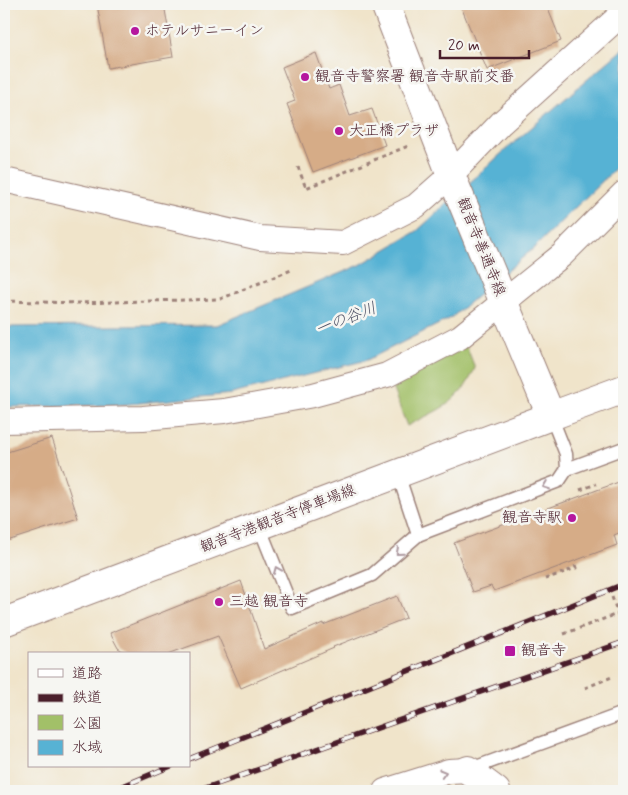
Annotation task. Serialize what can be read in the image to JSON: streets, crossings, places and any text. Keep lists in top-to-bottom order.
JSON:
{
  "streets": {
    "main road": ["観音寺善通寺線", "観音寺港観音寺停車場線"]
  },
  "crossings": [
    ["観音寺善通寺線", "観音寺港観音寺停車場線"]
  ],
  "water": ["一の谷川"],
  "places": {
    "other": [
      "ホテルサニーイン",
      "観音寺警察署 観音寺駅前交番",
      "大正橋プラザ",
      "観音寺駅",
      "三越 観音寺"
    ],
    "transit": ["観音寺"]
  },
  "legend": [
    "道路",
    "鉄道",
    "公園",
    "水域"
  ],
  "scale_bar": "20 m"
}
